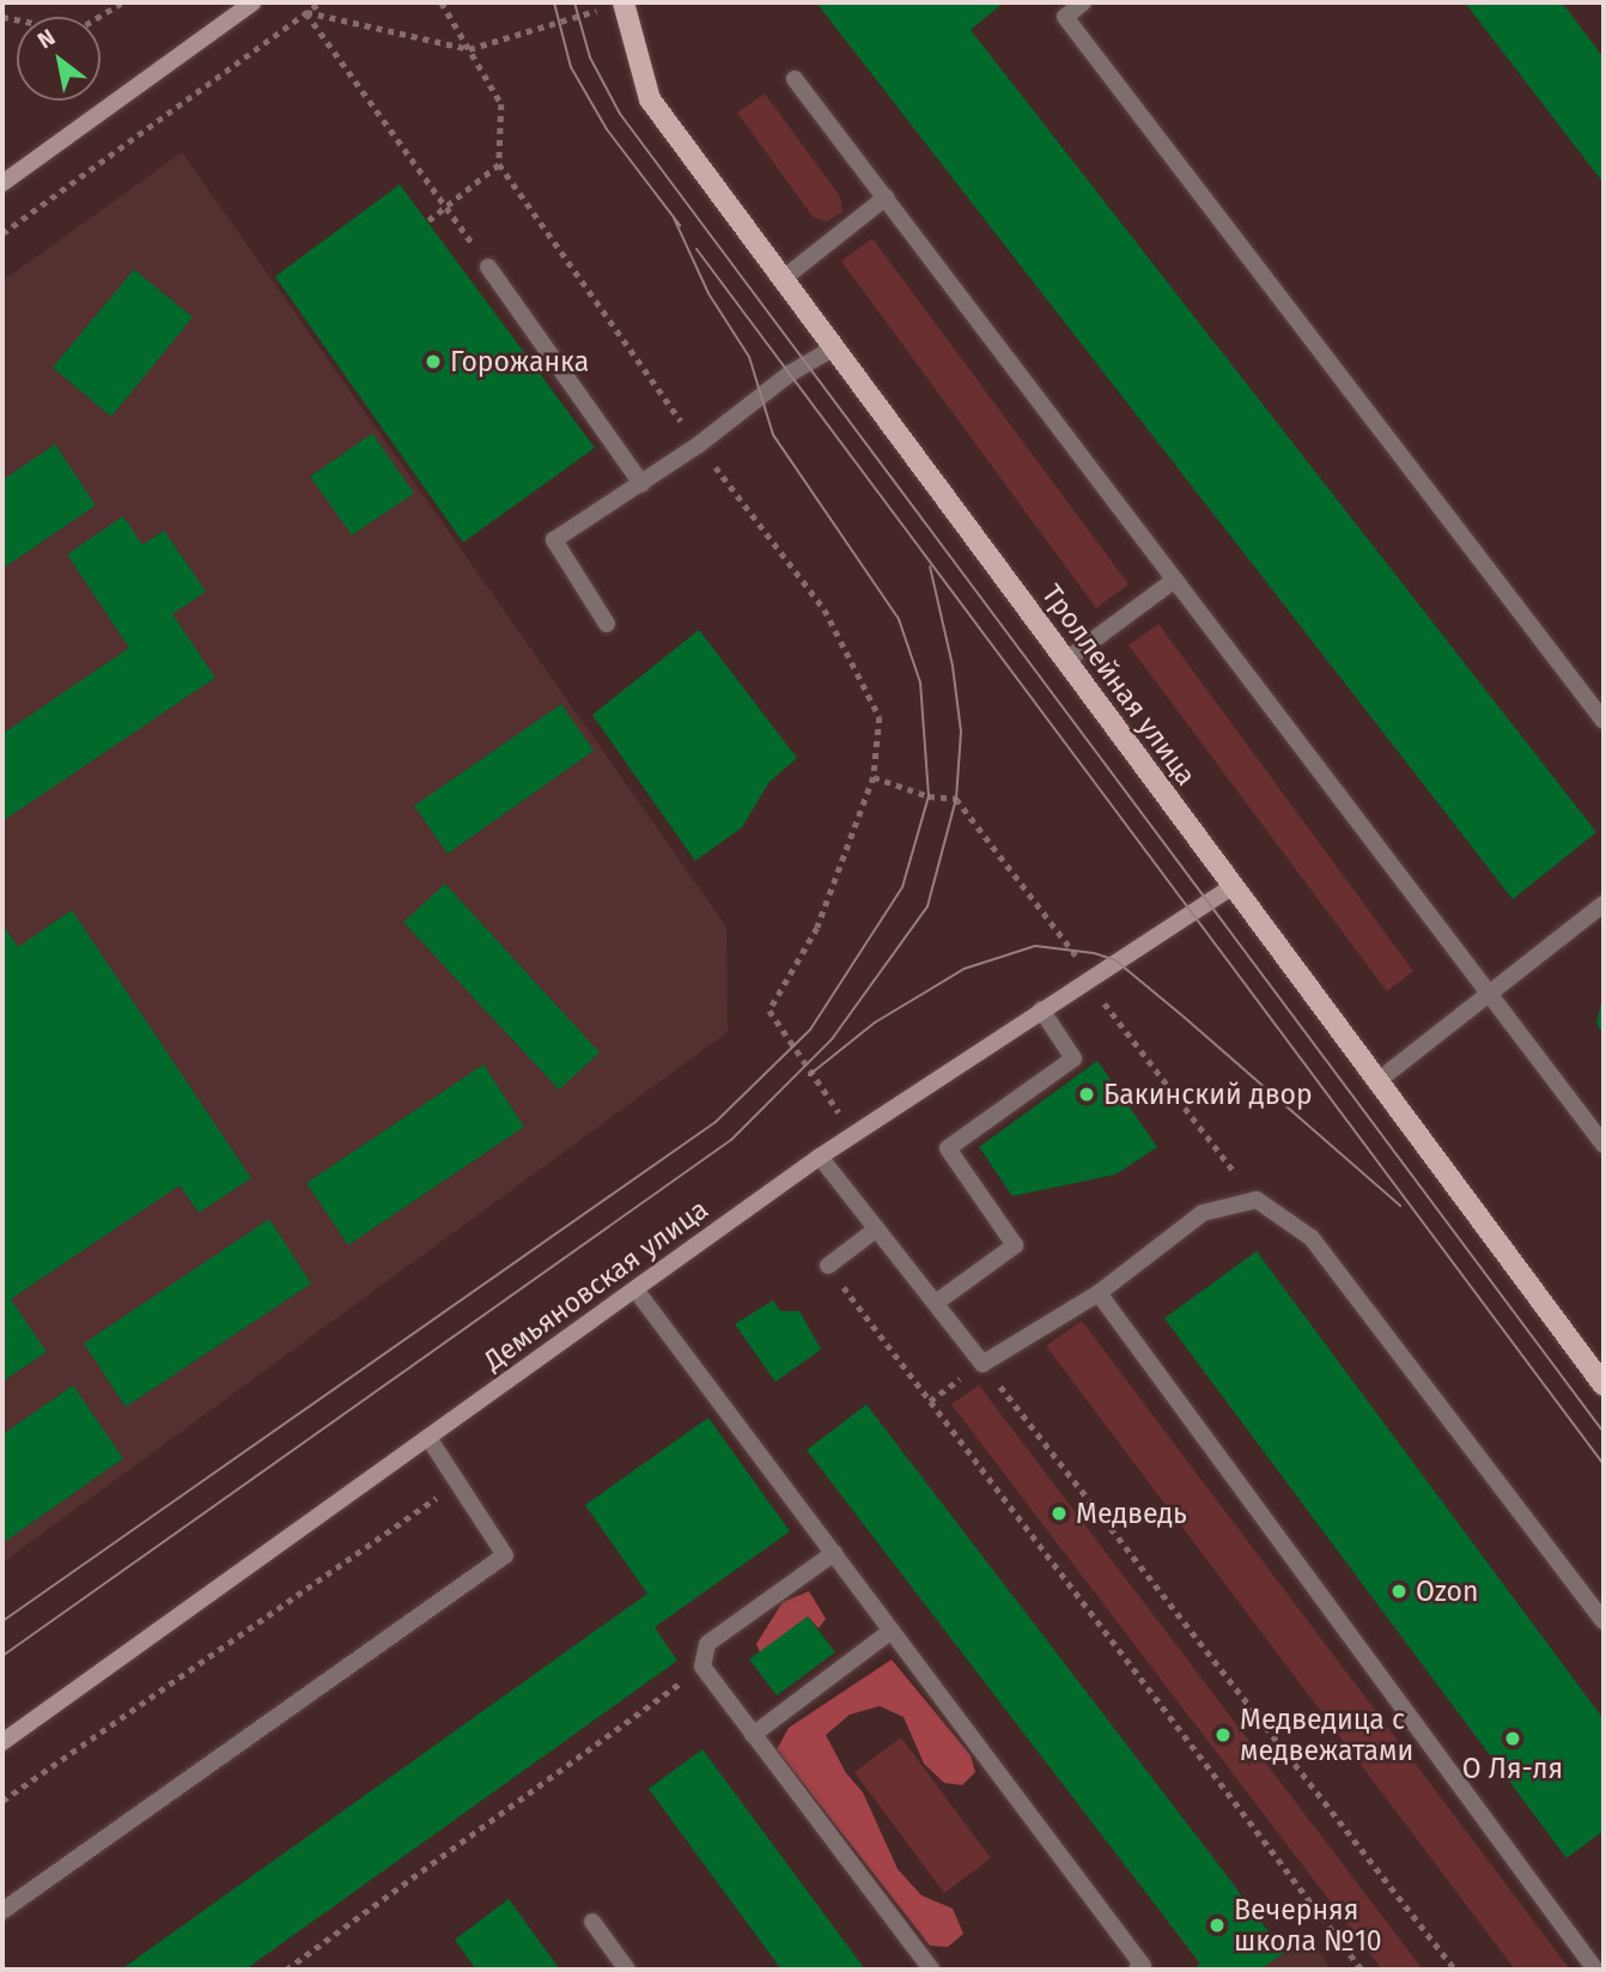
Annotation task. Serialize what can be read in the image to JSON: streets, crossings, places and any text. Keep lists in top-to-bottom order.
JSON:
{
  "streets": {
    "main road": ["Троллейная улица"],
    "street": ["Демьяновская улица"]
  },
  "crossings": [
    ["Троллейная улица", "Демьяновская улица"]
  ],
  "places": [
    "Горожанка",
    "Бакинский двор",
    "Медведь",
    "Ozon",
    "Медведица с медвежатами",
    "О Ля-ля",
    "Вечерняя школа №10"
  ],
  "north": "top left"
}
